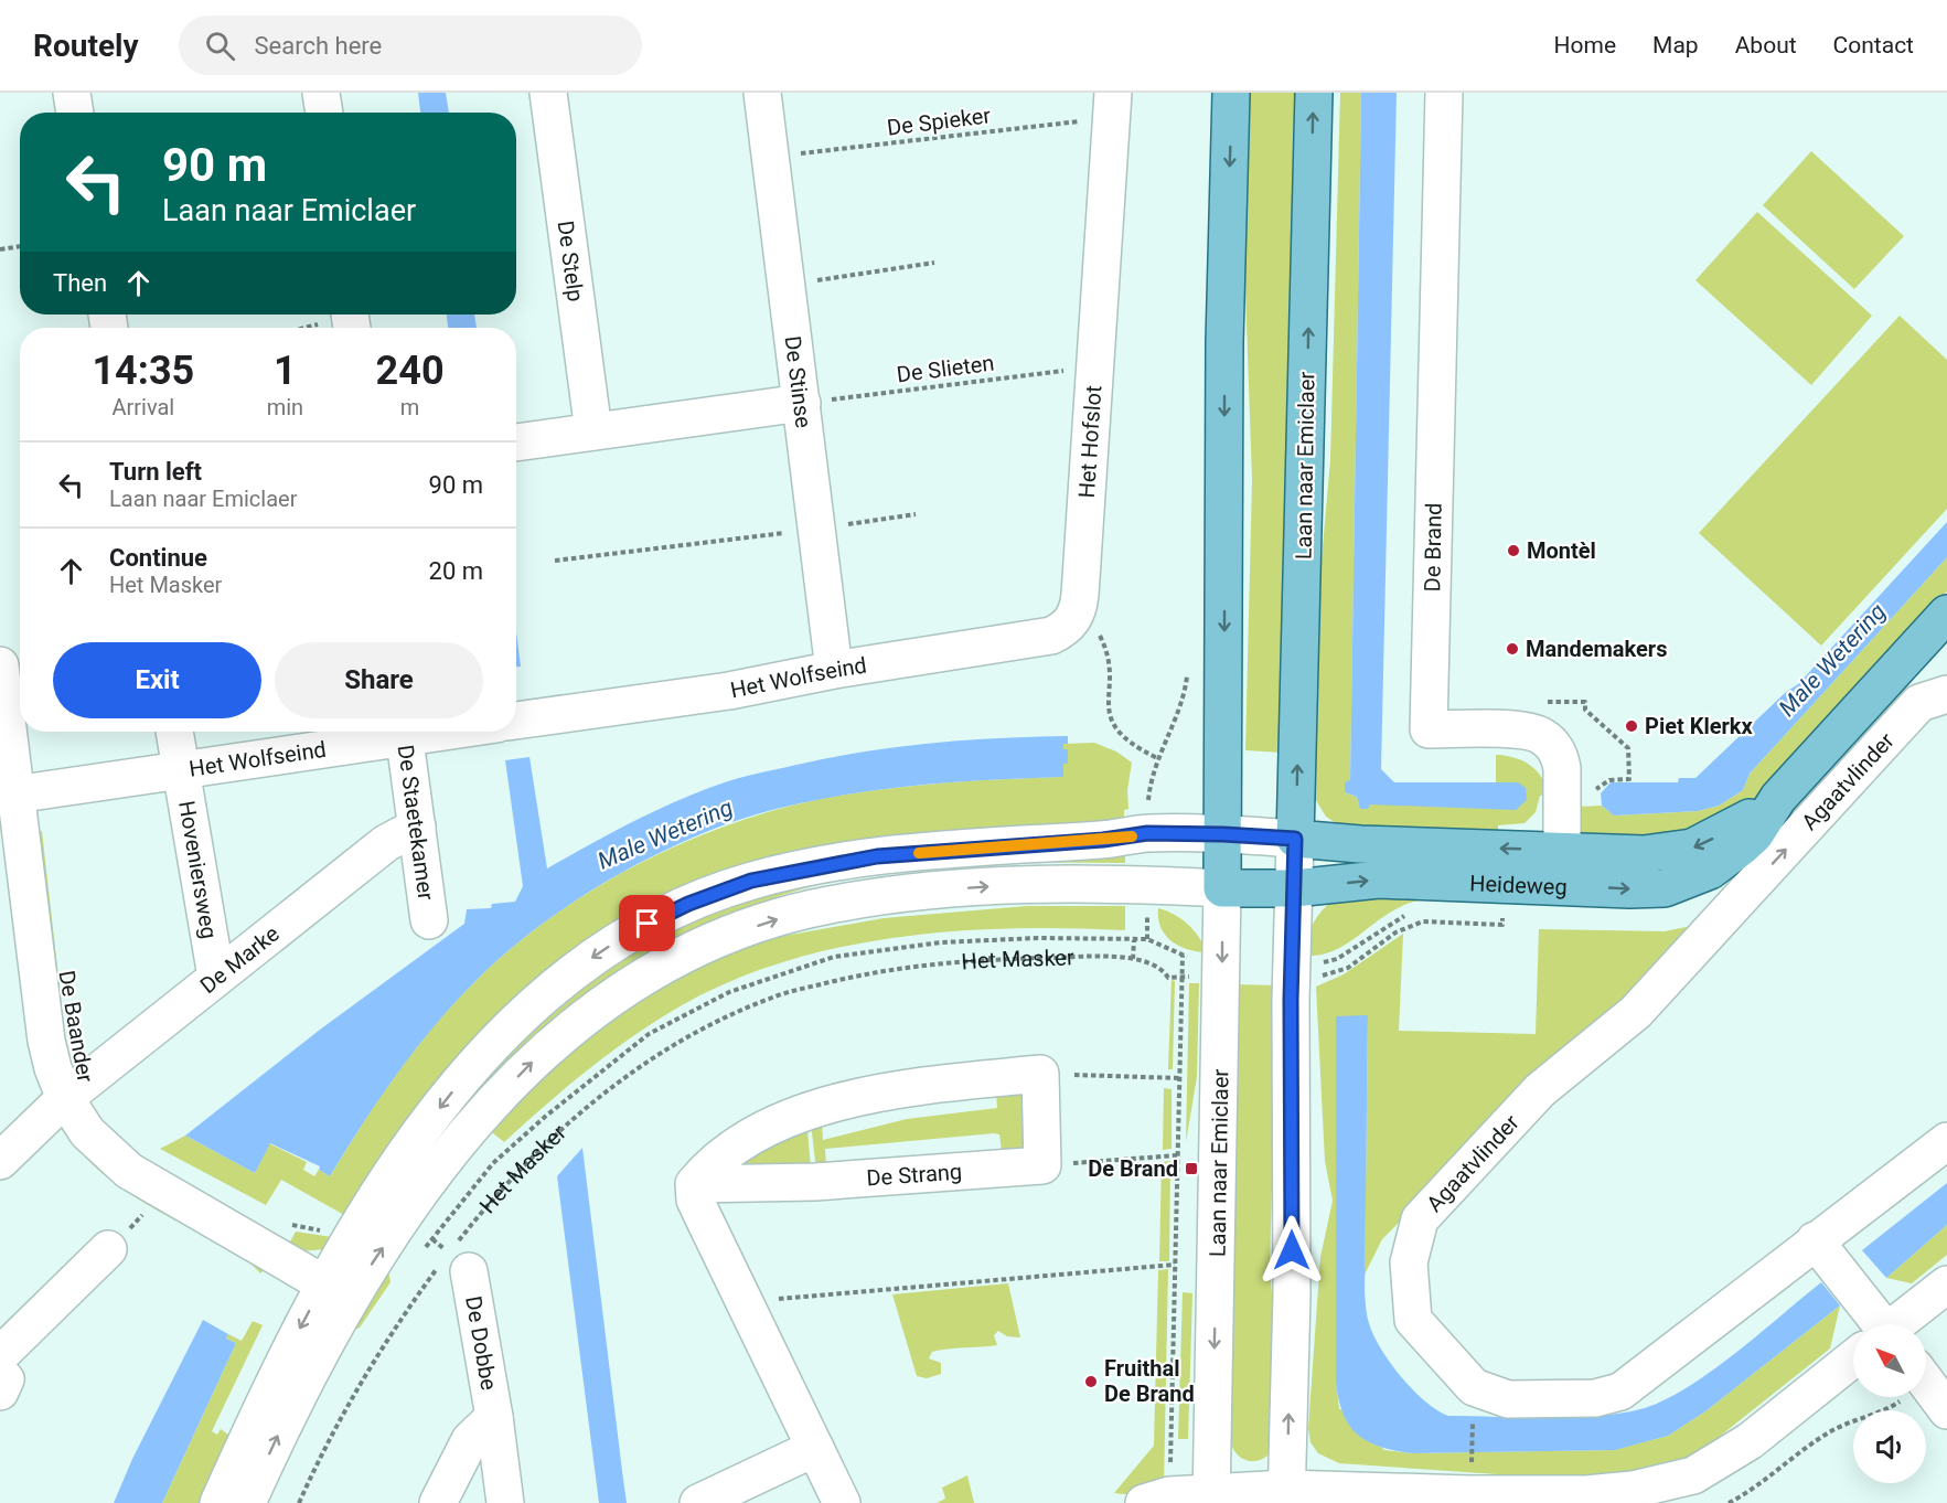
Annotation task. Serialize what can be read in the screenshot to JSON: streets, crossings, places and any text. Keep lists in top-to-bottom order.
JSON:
{
  "streets": {
    "main road": ["Laan naar Emiclaer", "Heideweg"],
    "street": [
      "De Stelp",
      "De Stinse",
      "Het Hofslot",
      "De Brand",
      "Het Wolfseind",
      "Agaatvlinder",
      "De Staetekamer",
      "Hoveniersweg",
      "De Marke",
      "De Baander",
      "De Strang",
      "De Dobbe"
    ],
    "path": ["De Spieker", "De Slieten", "Het Masker"]
  },
  "crossings": [
    ["De Spieker", "De Stinse"],
    ["De Spieker", "Het Hofslot"],
    ["De Slieten", "De Stinse"],
    ["De Slieten", "Het Hofslot"],
    ["De Stinse", "Het Wolfseind"],
    ["Het Hofslot", "Het Wolfseind"],
    ["Laan naar Emiclaer", "Heideweg"],
    ["Laan naar Emiclaer", "Het Masker"],
    ["Het Wolfseind", "Hoveniersweg"],
    ["Het Wolfseind", "De Baander"],
    ["De Staetekamer", "De Marke"],
    ["Hoveniersweg", "De Marke"],
    ["De Marke", "De Baander"],
    ["Het Masker", "De Dobbe"]
  ],
  "water": ["Male Wetering"],
  "places": {
    "other": [
      "Montèl",
      "Mandemakers",
      "Piet Klerkx",
      "Fruithal De Brand"
    ],
    "transit": ["De Brand"]
  },
  "north": "top left",
  "page": {
    "header": "Routely",
    "search": "Search here",
    "nav": [
      "Home",
      "Map",
      "About",
      "Contact"
    ],
    "turn": ["90 m", "Laan naar Emiclaer"],
    "then": "Then",
    "eta": [
      "14:35",
      "Arrival",
      "1",
      "min",
      "240",
      "m"
    ],
    "list": [
      {
        "name": "Turn left",
        "note": "Laan naar Emiclaer",
        "value": "90 m"
      },
      {
        "name": "Continue",
        "note": "Het Masker",
        "value": "20 m"
      }
    ],
    "buttons": ["Exit", "Share"]
  }
}
